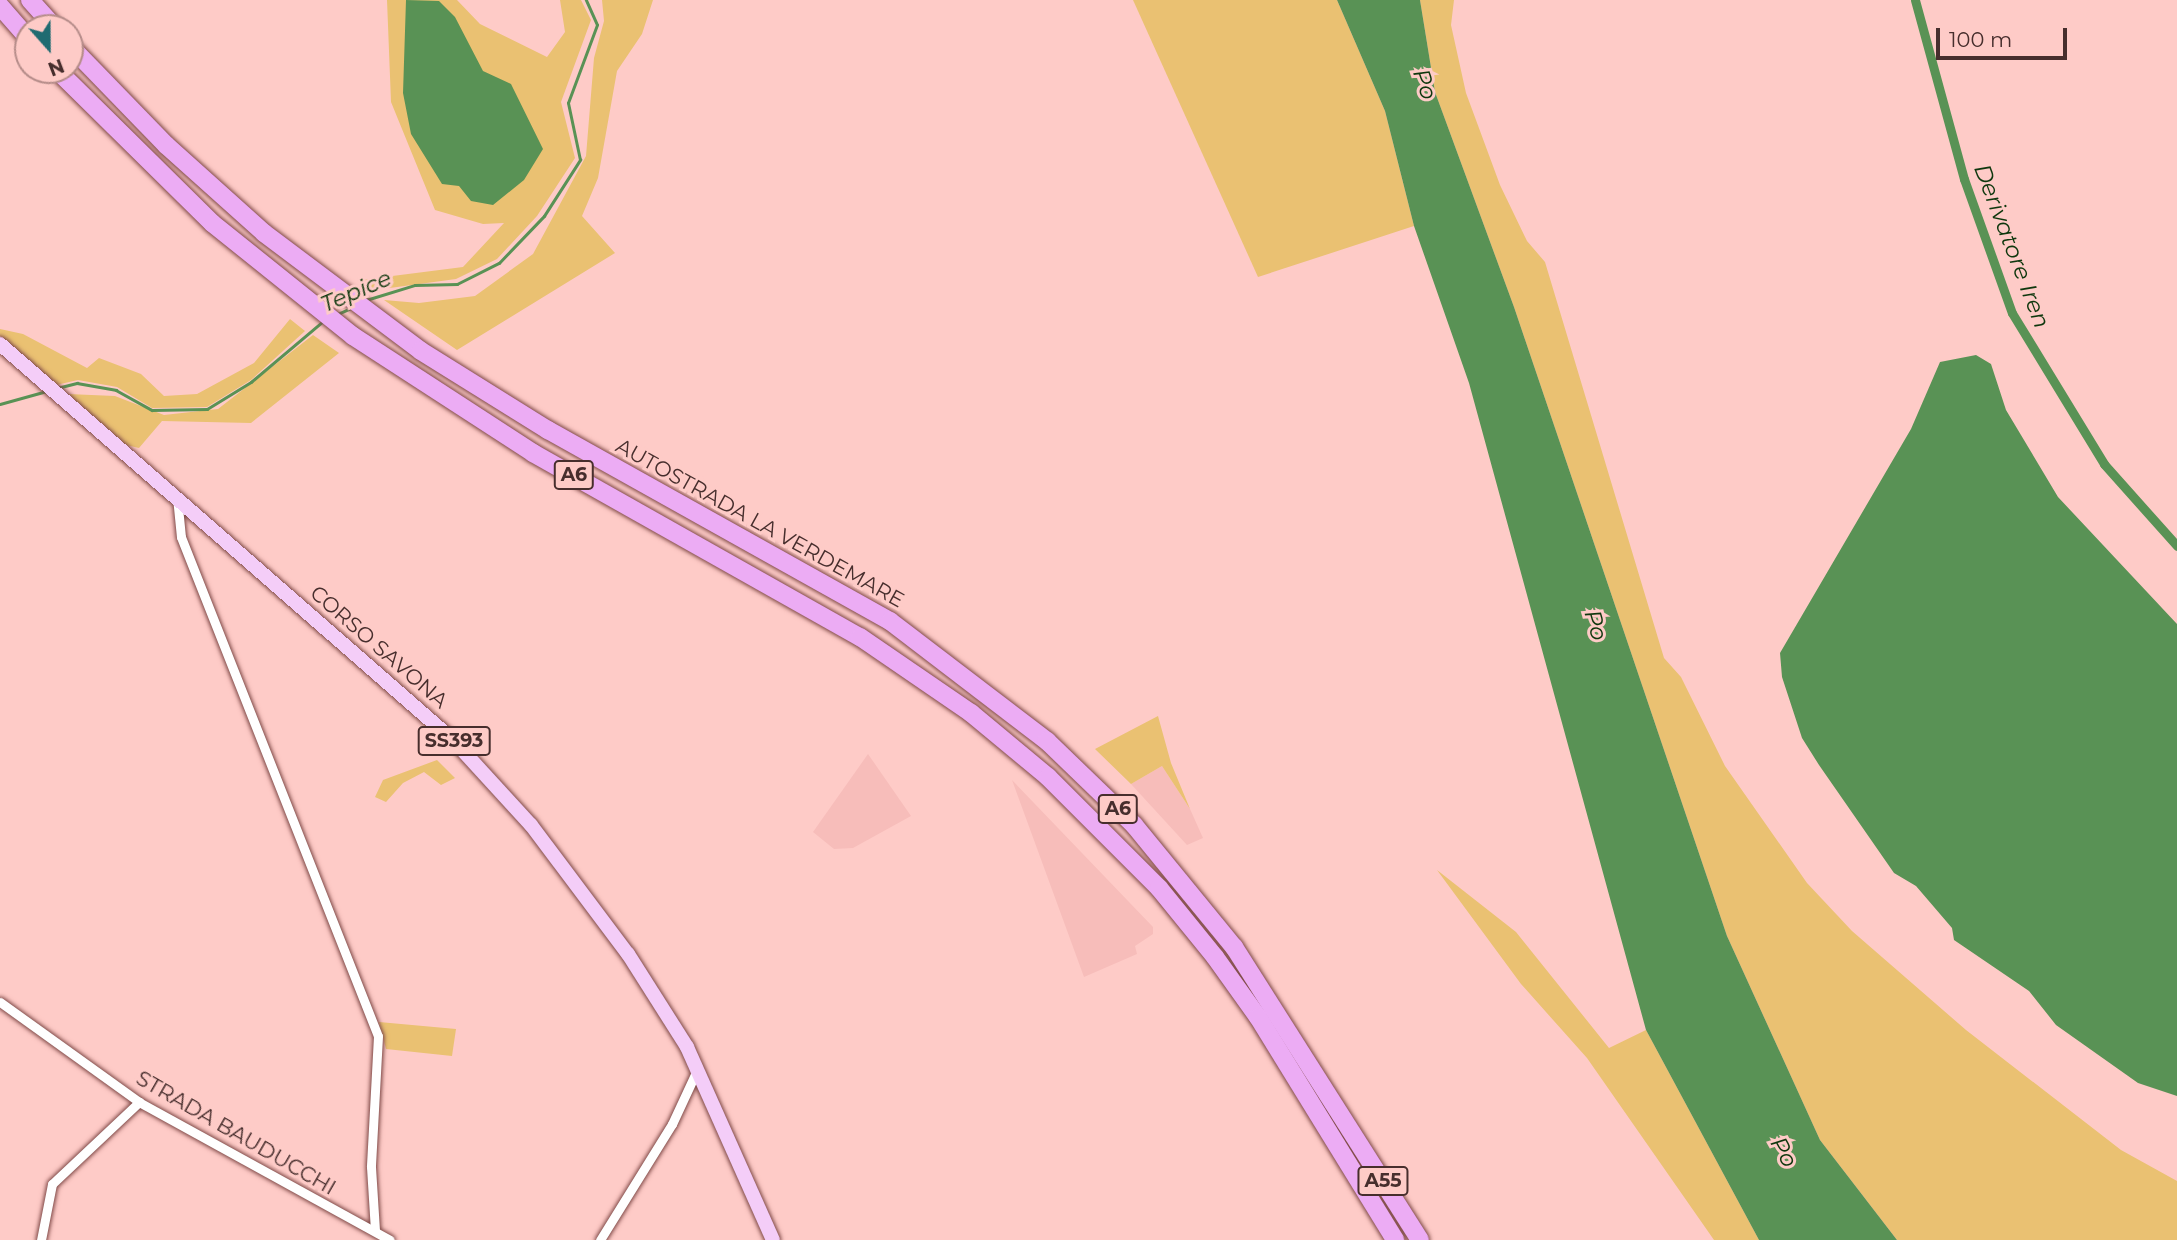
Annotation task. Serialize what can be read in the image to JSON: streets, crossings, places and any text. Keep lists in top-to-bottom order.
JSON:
{
  "streets": {
    "highway": ["A6", "AUTOSTRADA LA VERDEMARE", "A55"],
    "main road": ["CORSO SAVONA", "SS393"],
    "street": ["STRADA BAUDUCCHI"]
  },
  "crossings": [
    ["A6", "A55"],
    ["AUTOSTRADA LA VERDEMARE", "A55"]
  ],
  "water": ["Po", "Derivatore Iren", "Tepice"],
  "scale_bar": "100 m",
  "north": "bottom"
}
